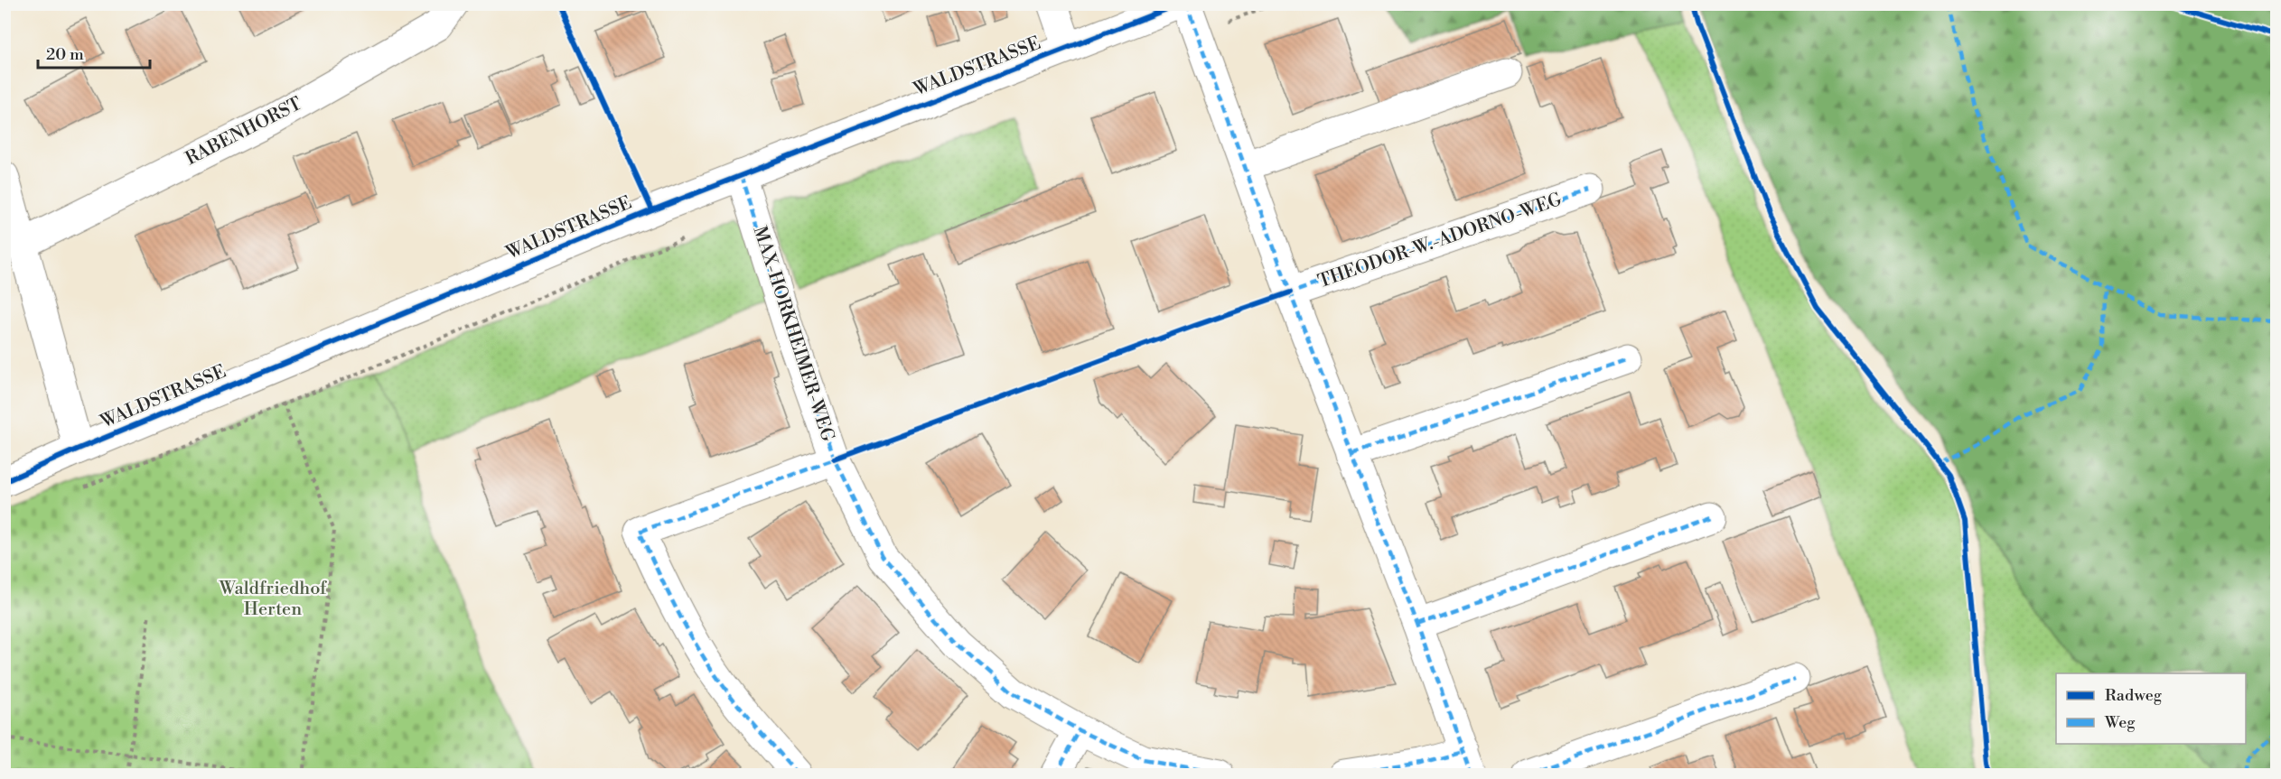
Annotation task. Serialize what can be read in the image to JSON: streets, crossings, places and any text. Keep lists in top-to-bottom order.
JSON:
{
  "streets": {
    "street": [
      "WALDSTRASSE",
      "RABENHORST",
      "THEODOR-W.-ADORNO-WEG",
      "MAX-HORKHEIMER-WEG"
    ]
  },
  "crossings": [
    ["WALDSTRASSE", "MAX-HORKHEIMER-WEG"]
  ],
  "parks": ["Waldfriedhof Herten"],
  "legend": ["Radweg", "Weg"],
  "scale_bar": "20 m"
}
